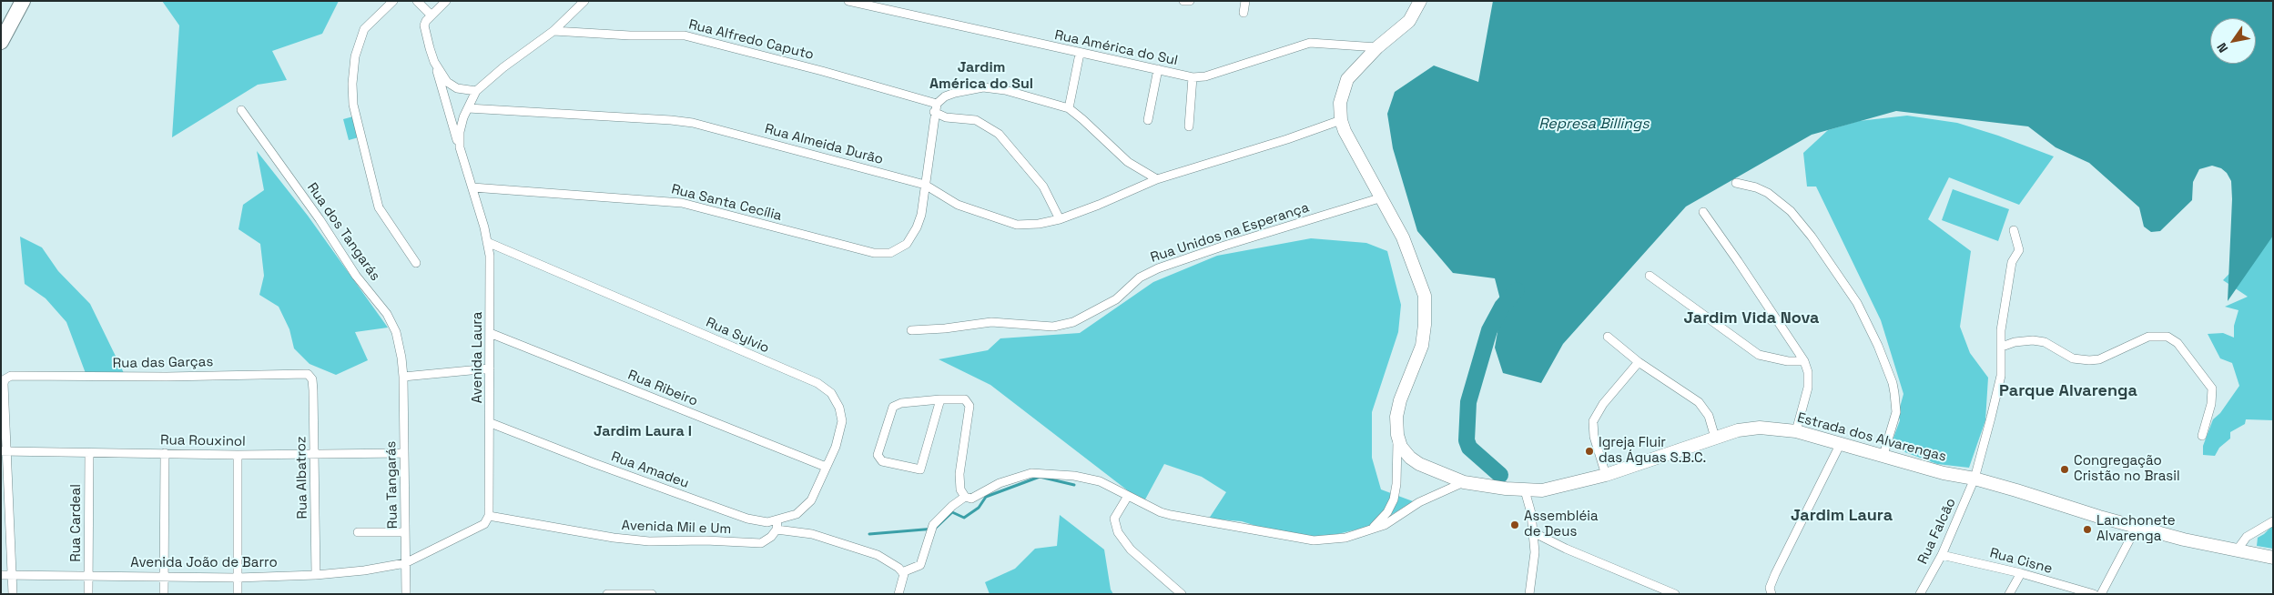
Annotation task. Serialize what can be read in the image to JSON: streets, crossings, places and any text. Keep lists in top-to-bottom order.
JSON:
{
  "streets": {
    "main road": ["Estrada dos Alvarengas"],
    "street": [
      "Rua Alfredo Caputo",
      "Rua América do Sul",
      "Rua Almeida Durão",
      "Rua Santa Cecília",
      "Rua dos Tangarás",
      "Rua Unidos na Esperança",
      "Rua Sylvio",
      "Avenida Laura",
      "Rua das Garças",
      "Rua Ribeiro",
      "Rua Rouxinol",
      "Rua Amadeu",
      "Rua Albatroz",
      "Rua Tangarás",
      "Rua Cardeal",
      "Avenida Mil e Um",
      "Rua Falcão",
      "Rua Cisne",
      "Avenida João de Barro"
    ]
  },
  "crossings": [
    ["Rua Alfredo Caputo", "Rua Almeida Durão"],
    ["Rua Alfredo Caputo", "Rua Santa Cecília"],
    ["Rua América do Sul", "Estrada dos Alvarengas"],
    ["Rua Almeida Durão", "Rua Santa Cecília"],
    ["Rua Almeida Durão", "Avenida Laura"],
    ["Rua Almeida Durão", "Estrada dos Alvarengas"],
    ["Rua Santa Cecília", "Avenida Laura"],
    ["Rua dos Tangarás", "Rua Tangarás"],
    ["Rua Unidos na Esperança", "Estrada dos Alvarengas"],
    ["Rua Sylvio", "Avenida Laura"],
    ["Rua Sylvio", "Rua Ribeiro"],
    ["Rua Sylvio", "Rua Amadeu"],
    ["Avenida Laura", "Rua Ribeiro"],
    ["Avenida Laura", "Rua Amadeu"],
    ["Avenida Laura", "Avenida Mil e Um"],
    ["Rua das Garças", "Rua Rouxinol"],
    ["Rua das Garças", "Rua Albatroz"],
    ["Estrada dos Alvarengas", "Rua Falcão"],
    ["Rua Rouxinol", "Rua Albatroz"],
    ["Rua Rouxinol", "Rua Tangarás"],
    ["Rua Rouxinol", "Rua Cardeal"],
    ["Rua Albatroz", "Avenida João de Barro"],
    ["Rua Tangarás", "Avenida João de Barro"],
    ["Rua Cardeal", "Avenida João de Barro"],
    ["Rua Falcão", "Rua Cisne"]
  ],
  "districts": [
    "Jardim América do Sul",
    "Jardim Vida Nova",
    "Parque Alvarenga",
    "Jardim Laura I",
    "Jardim Laura"
  ],
  "water": ["Represa Billings"],
  "places": [
    "Igreja Fluir das Águas S.B.C.",
    "Congregação Cristão no Brasil",
    "Assembléia de Deus",
    "Lanchonete Alvarenga"
  ],
  "north": "bottom left"
}
